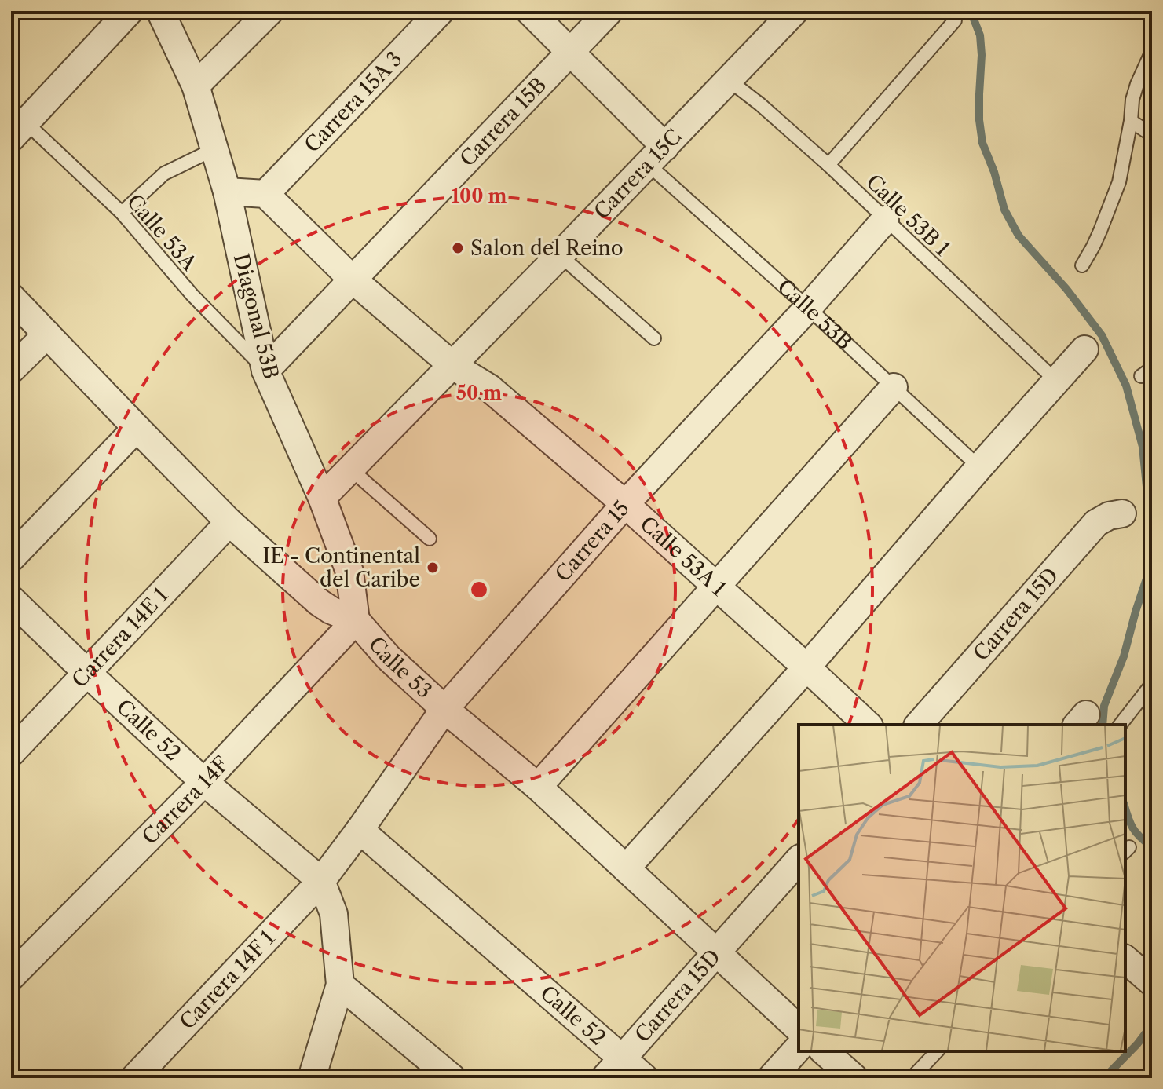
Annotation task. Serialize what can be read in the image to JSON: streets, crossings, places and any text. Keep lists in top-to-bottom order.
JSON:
{
  "streets": {
    "street": [
      "Carrera 15A 3",
      "Carrera 15B",
      "Carrera 15C",
      "Calle 53B",
      "Diagonal 53B",
      "Carrera 15",
      "Calle 53A 1",
      "Carrera 15D",
      "Carrera 14E 1",
      "Calle 53",
      "Calle 52",
      "Carrera 14F",
      "Carrera 14F 1"
    ],
    "lane": ["Calle 53B 1", "Calle 53A"]
  },
  "crossings": [
    ["Carrera 15A 3", "Calle 53A 1"],
    ["Carrera 15B", "Calle 53A"],
    ["Carrera 15B", "Calle 53B"],
    ["Carrera 15B", "Diagonal 53B"],
    ["Carrera 15B", "Calle 53A 1"],
    ["Carrera 15C", "Calle 53B 1"],
    ["Carrera 15C", "Calle 53B"],
    ["Carrera 15C", "Diagonal 53B"],
    ["Carrera 15C", "Calle 53A 1"],
    ["Calle 53B 1", "Carrera 15"],
    ["Calle 53A", "Diagonal 53B"],
    ["Calle 53B", "Carrera 15"],
    ["Diagonal 53B", "Calle 53"],
    ["Diagonal 53B", "Carrera 14F"],
    ["Carrera 15", "Calle 53A 1"],
    ["Carrera 15", "Calle 53"],
    ["Carrera 15", "Calle 52"],
    ["Carrera 15", "Carrera 14F 1"],
    ["Carrera 15D", "Calle 53"],
    ["Carrera 15D", "Calle 52"],
    ["Carrera 14E 1", "Calle 53"],
    ["Carrera 14E 1", "Calle 52"],
    ["Calle 53", "Carrera 14F"],
    ["Calle 52", "Carrera 14F"],
    ["Calle 52", "Carrera 14F 1"]
  ],
  "places": ["Salon del Reino", "IE - Continental del Caribe"],
  "rings": ["100 m", "50 m"]
}
